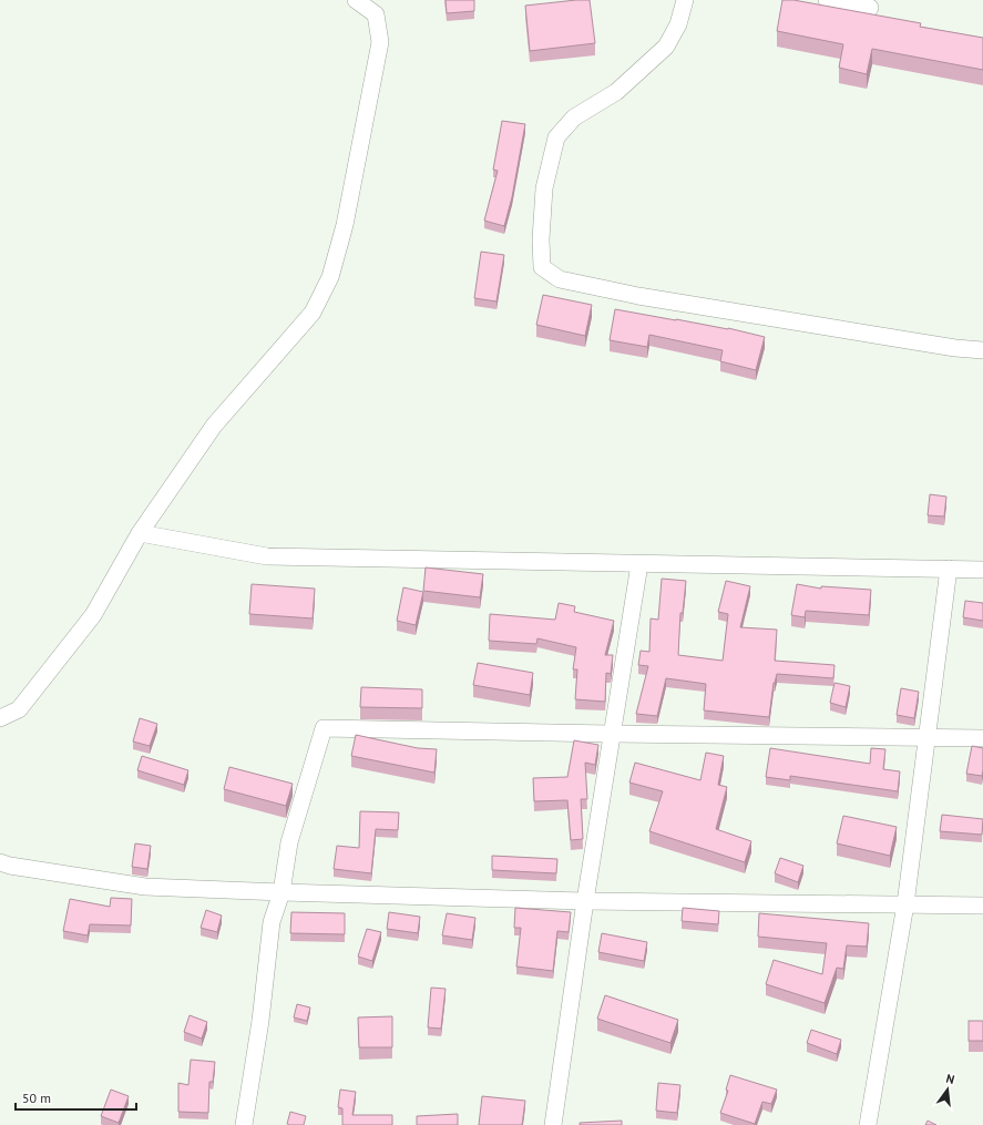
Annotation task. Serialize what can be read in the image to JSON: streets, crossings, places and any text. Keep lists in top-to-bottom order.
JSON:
{
  "scale_bar": "50 m",
  "north": "top"
}
